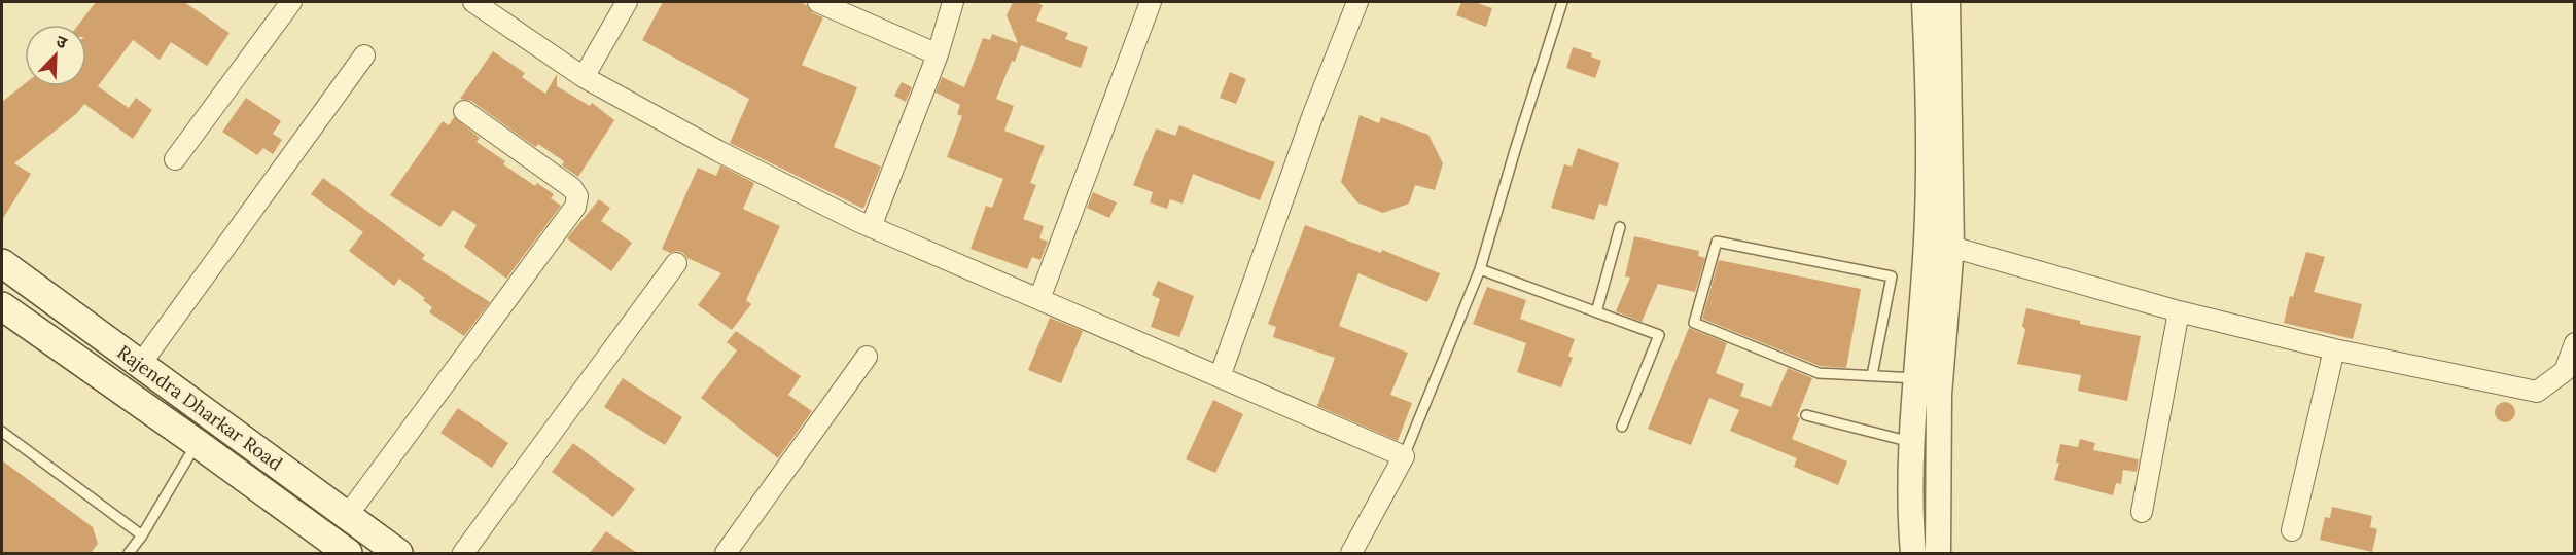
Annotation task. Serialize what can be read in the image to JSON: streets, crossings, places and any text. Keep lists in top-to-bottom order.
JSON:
{
  "streets": {
    "main road": ["Rajendra Dharkar Road"]
  },
  "north": "top right"
}
